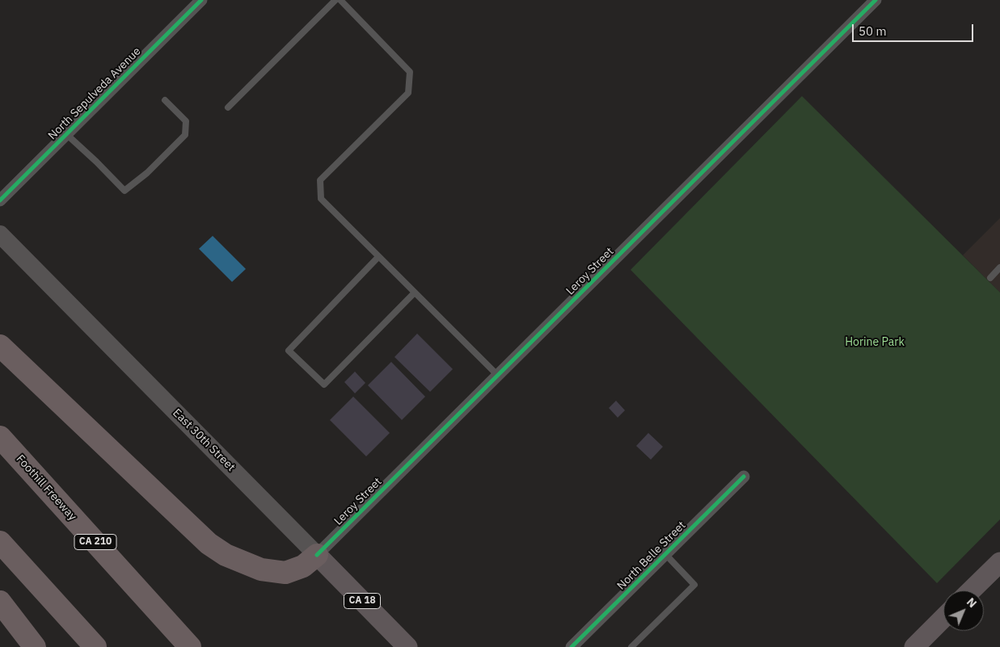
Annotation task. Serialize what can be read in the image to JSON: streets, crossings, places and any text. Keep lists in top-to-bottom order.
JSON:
{
  "streets": {
    "highway": ["Foothill Freeway", "CA 210"],
    "main road": ["East 30th Street", "CA 18"],
    "street": ["North Sepulveda Avenue", "Leroy Street", "North Belle Street"]
  },
  "crossings": [
    ["Leroy Street", "East 30th Street"]
  ],
  "parks": ["Horine Park"],
  "scale_bar": "50 m",
  "north": "top right"
}
